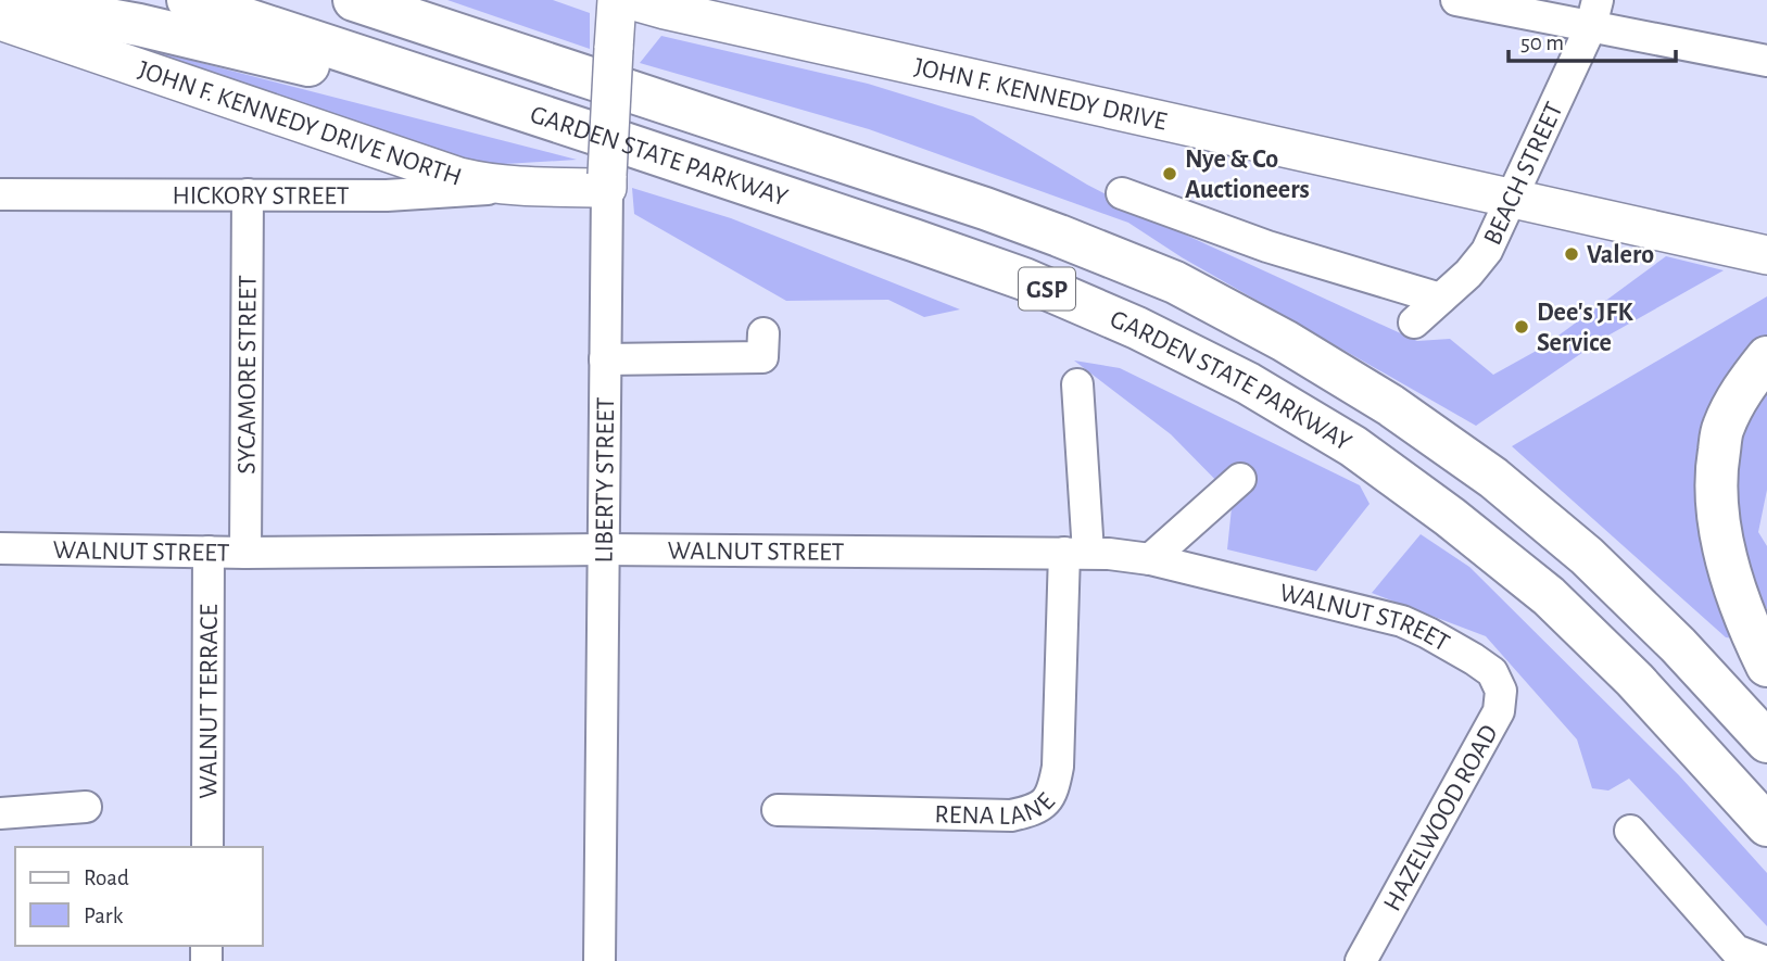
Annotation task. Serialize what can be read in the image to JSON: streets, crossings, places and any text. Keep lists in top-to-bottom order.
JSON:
{
  "streets": {
    "highway": ["GARDEN STATE PARKWAY", "GSP"],
    "main road": ["JOHN F. KENNEDY DRIVE", "JOHN F. KENNEDY DRIVE NORTH", "LIBERTY STREET"],
    "street": [
      "BEACH STREET",
      "HICKORY STREET",
      "SYCAMORE STREET",
      "WALNUT STREET",
      "WALNUT TERRACE",
      "RENA LANE",
      "HAZELWOOD ROAD"
    ]
  },
  "crossings": [
    ["JOHN F. KENNEDY DRIVE", "BEACH STREET"],
    ["JOHN F. KENNEDY DRIVE NORTH", "GARDEN STATE PARKWAY"],
    ["JOHN F. KENNEDY DRIVE NORTH", "HICKORY STREET"],
    ["JOHN F. KENNEDY DRIVE NORTH", "LIBERTY STREET"],
    ["GARDEN STATE PARKWAY", "LIBERTY STREET"],
    ["HICKORY STREET", "SYCAMORE STREET"],
    ["SYCAMORE STREET", "WALNUT STREET"],
    ["LIBERTY STREET", "WALNUT STREET"],
    ["WALNUT STREET", "WALNUT TERRACE"],
    ["WALNUT STREET", "RENA LANE"],
    ["WALNUT STREET", "HAZELWOOD ROAD"]
  ],
  "places": ["Nye & Co Auctioneers", "Valero", "Dee's JFK Service"],
  "legend": ["Road", "Park"],
  "scale_bar": "50 m"
}
